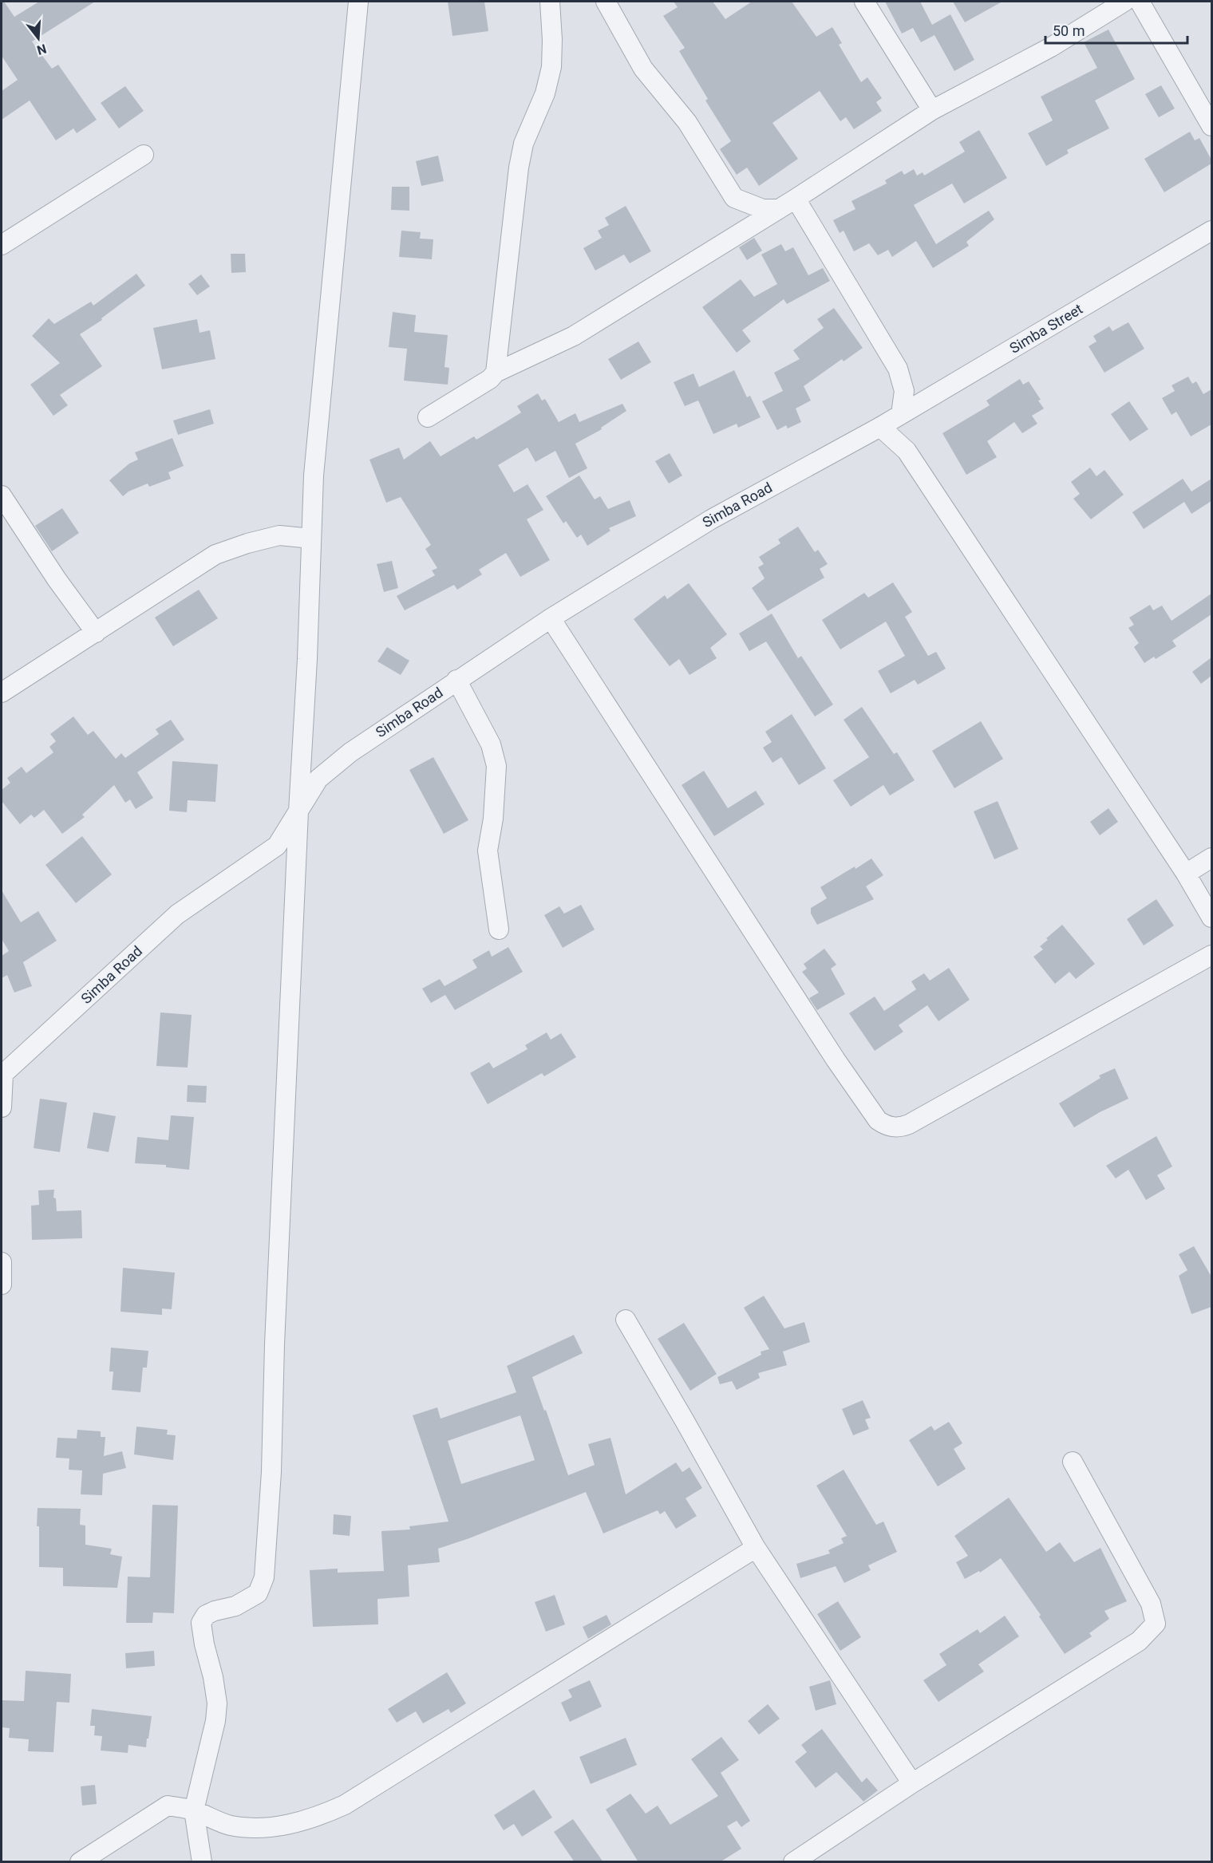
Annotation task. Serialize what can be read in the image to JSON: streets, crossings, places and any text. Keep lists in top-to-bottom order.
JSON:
{
  "streets": {
    "street": ["Simba Street", "Simba Road"]
  },
  "crossings": [
    ["Simba Street", "Simba Road"]
  ],
  "scale_bar": "50 m",
  "north": "bottom"
}
